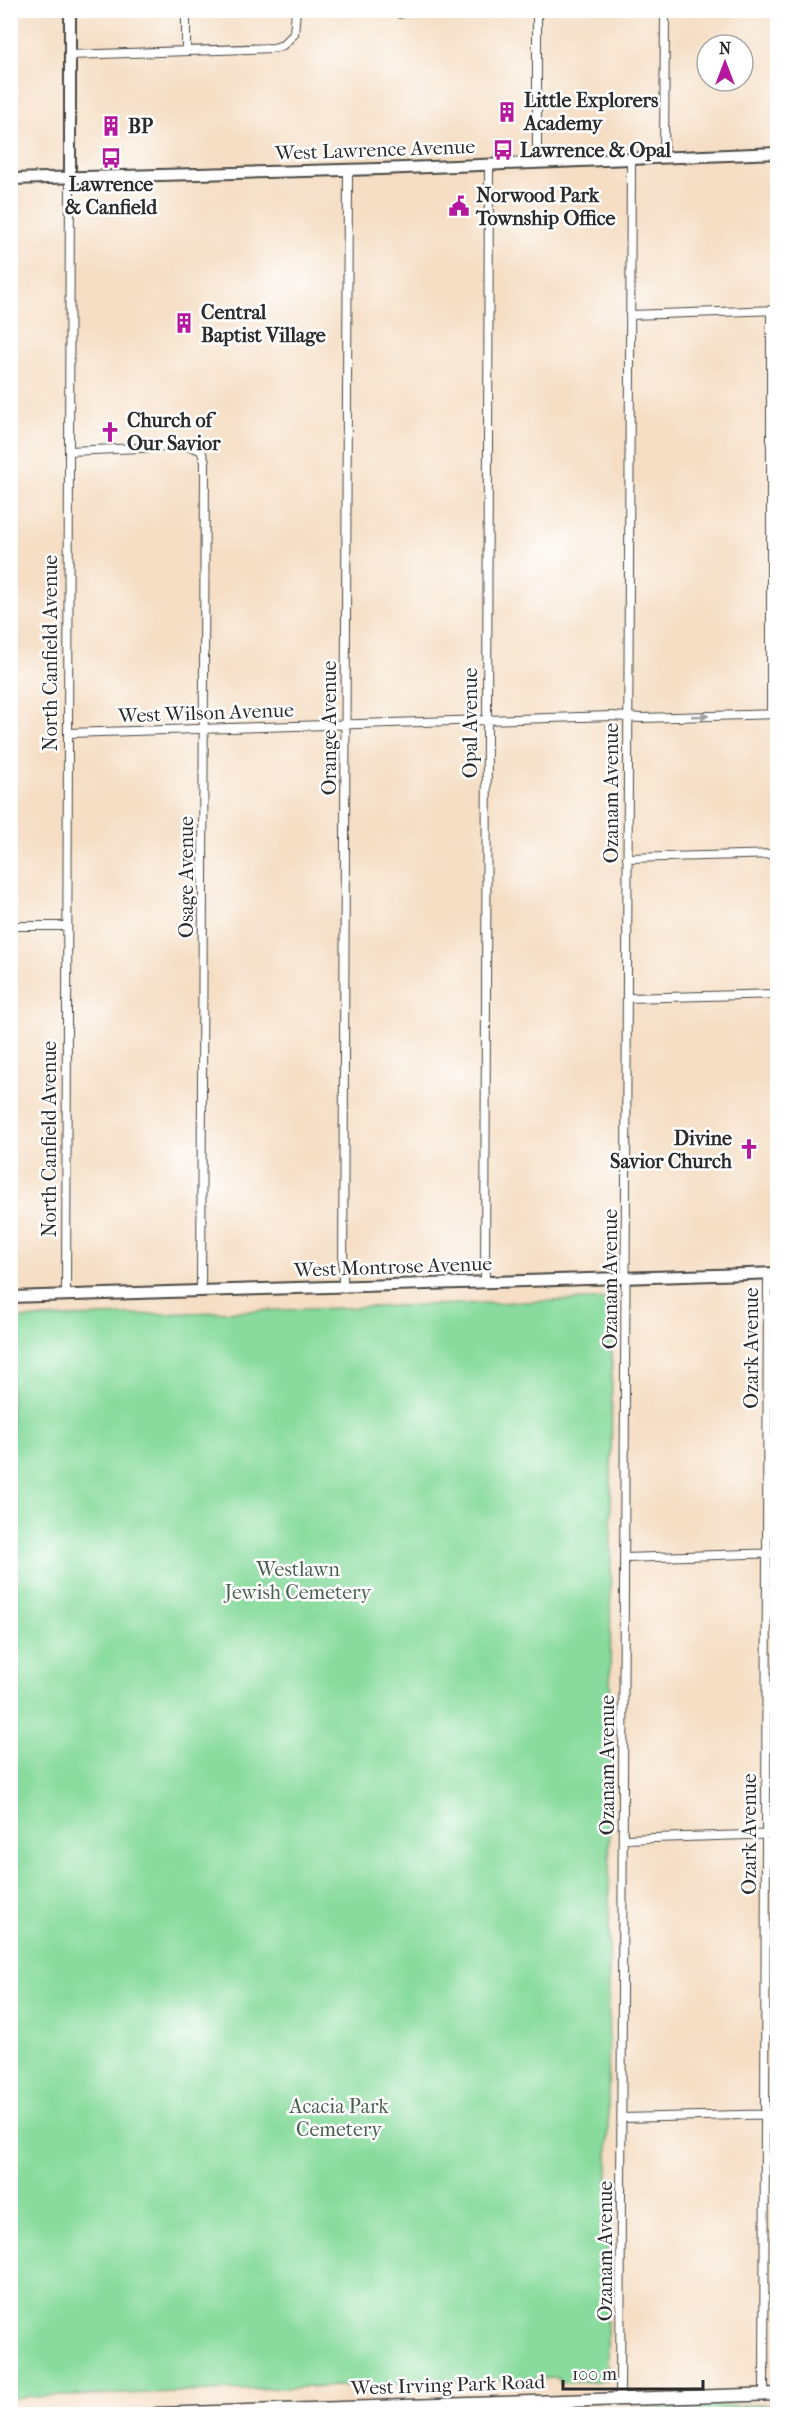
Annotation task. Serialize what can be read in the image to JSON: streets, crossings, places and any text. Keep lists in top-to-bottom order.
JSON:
{
  "streets": {
    "main road": ["West Irving Park Road"],
    "street": [
      "West Lawrence Avenue",
      "North Canfield Avenue",
      "West Wilson Avenue",
      "Opal Avenue",
      "Orange Avenue",
      "Ozanam Avenue",
      "Osage Avenue",
      "West Montrose Avenue",
      "Ozark Avenue"
    ]
  },
  "crossings": [
    ["West Lawrence Avenue", "North Canfield Avenue"],
    ["West Lawrence Avenue", "Opal Avenue"],
    ["West Lawrence Avenue", "Orange Avenue"],
    ["West Lawrence Avenue", "Ozanam Avenue"],
    ["North Canfield Avenue", "West Wilson Avenue"],
    ["North Canfield Avenue", "Osage Avenue"],
    ["North Canfield Avenue", "West Montrose Avenue"],
    ["West Wilson Avenue", "Opal Avenue"],
    ["West Wilson Avenue", "Orange Avenue"],
    ["West Wilson Avenue", "Ozanam Avenue"],
    ["West Wilson Avenue", "Osage Avenue"],
    ["Opal Avenue", "West Montrose Avenue"],
    ["Orange Avenue", "West Montrose Avenue"],
    ["Ozanam Avenue", "West Montrose Avenue"],
    ["Ozanam Avenue", "West Irving Park Road"],
    ["Osage Avenue", "West Montrose Avenue"],
    ["West Montrose Avenue", "Ozark Avenue"],
    ["Ozark Avenue", "West Irving Park Road"]
  ],
  "parks": ["Westlawn Jewish Cemetery", "Acacia Park Cemetery"],
  "places": {
    "building": ["Little Explorers Academy", "BP", "Central Baptist Village"],
    "bus stop": ["Lawrence & Opal", "Lawrence & Canfield"],
    "public building": ["Norwood Park Township Office"],
    "church": ["Church of Our Savior", "Divine Savior Church"]
  },
  "scale_bar": "100 m",
  "north": "top"
}
